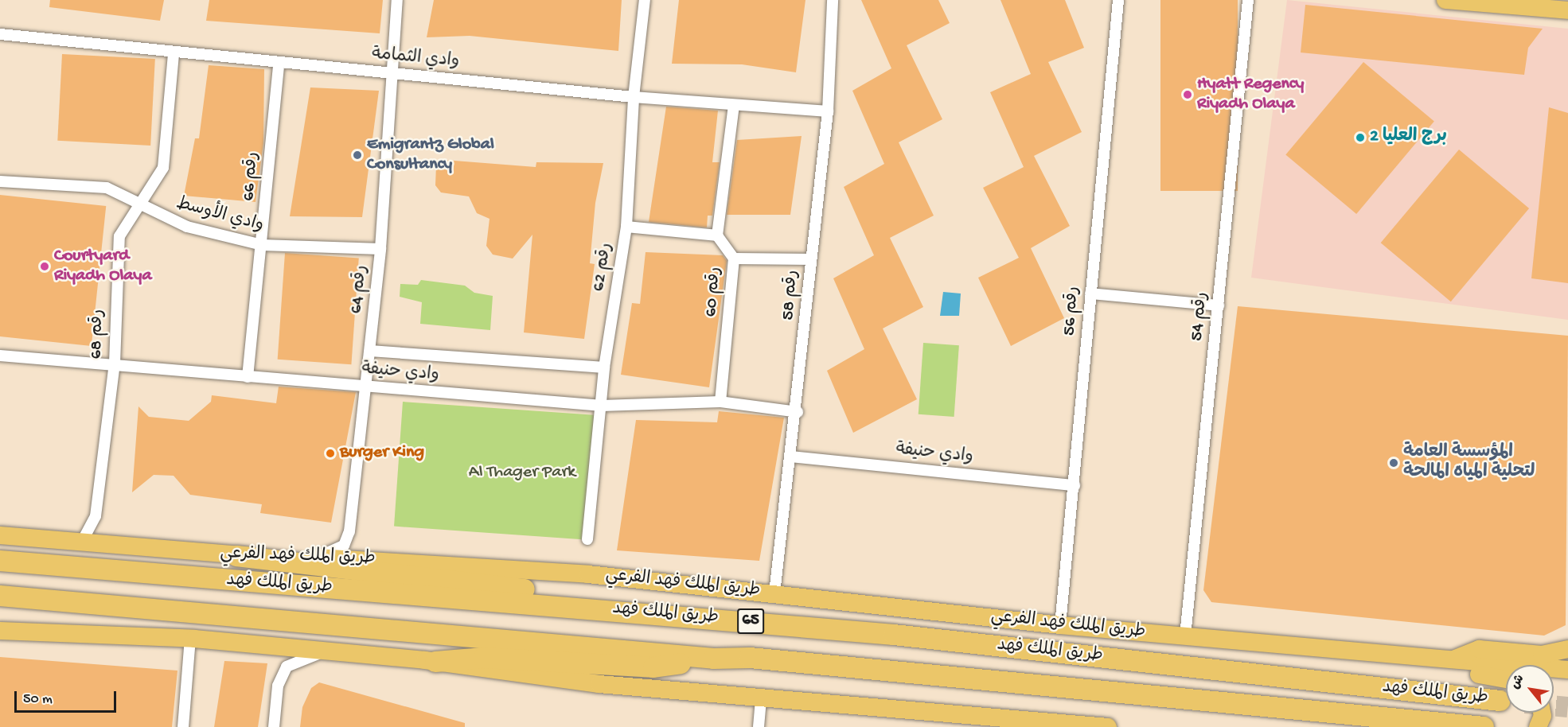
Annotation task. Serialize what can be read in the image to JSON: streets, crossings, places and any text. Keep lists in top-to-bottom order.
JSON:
{
  "streets": {
    "highway": ["طريق الملك فهد", "65"],
    "main road": ["طريق الملك فهد الفرعي"],
    "street": [
      "وادي الثمامة",
      "رقم 66",
      "وادي الأوسط",
      "رقم 62",
      "رقم 64",
      "رقم 60",
      "رقم 58",
      "رقم 56",
      "رقم 54",
      "رقم 68",
      "وادي حنيفة"
    ]
  },
  "crossings": [
    ["وادي الثمامة", "رقم 66"],
    ["وادي الثمامة", "رقم 62"],
    ["وادي الثمامة", "رقم 64"],
    ["وادي الثمامة", "رقم 58"],
    ["وادي الثمامة", "رقم 68"],
    ["رقم 66", "وادي الأوسط"],
    ["رقم 66", "وادي حنيفة"],
    ["وادي الأوسط", "رقم 64"],
    ["وادي الأوسط", "رقم 68"],
    ["رقم 62", "وادي حنيفة"],
    ["رقم 64", "وادي حنيفة"],
    ["رقم 64", "طريق الملك فهد الفرعي"],
    ["رقم 60", "وادي حنيفة"],
    ["رقم 58", "وادي حنيفة"],
    ["رقم 58", "طريق الملك فهد الفرعي"],
    ["رقم 56", "وادي حنيفة"],
    ["رقم 56", "طريق الملك فهد الفرعي"],
    ["رقم 54", "طريق الملك فهد الفرعي"],
    ["رقم 68", "وادي حنيفة"],
    ["رقم 68", "طريق الملك فهد الفرعي"]
  ],
  "parks": ["Al Thager Park"],
  "places": [
    "Hyatt Regency Riyadh Olaya",
    "برج العليا 2",
    "Emigrantz Global Consultancy",
    "Courtyard Riyadh Olaya",
    "Burger King",
    "المؤسسة العامة لتحلية المياه المالحة"
  ],
  "scale_bar": "50 m",
  "north": "top left"
}
